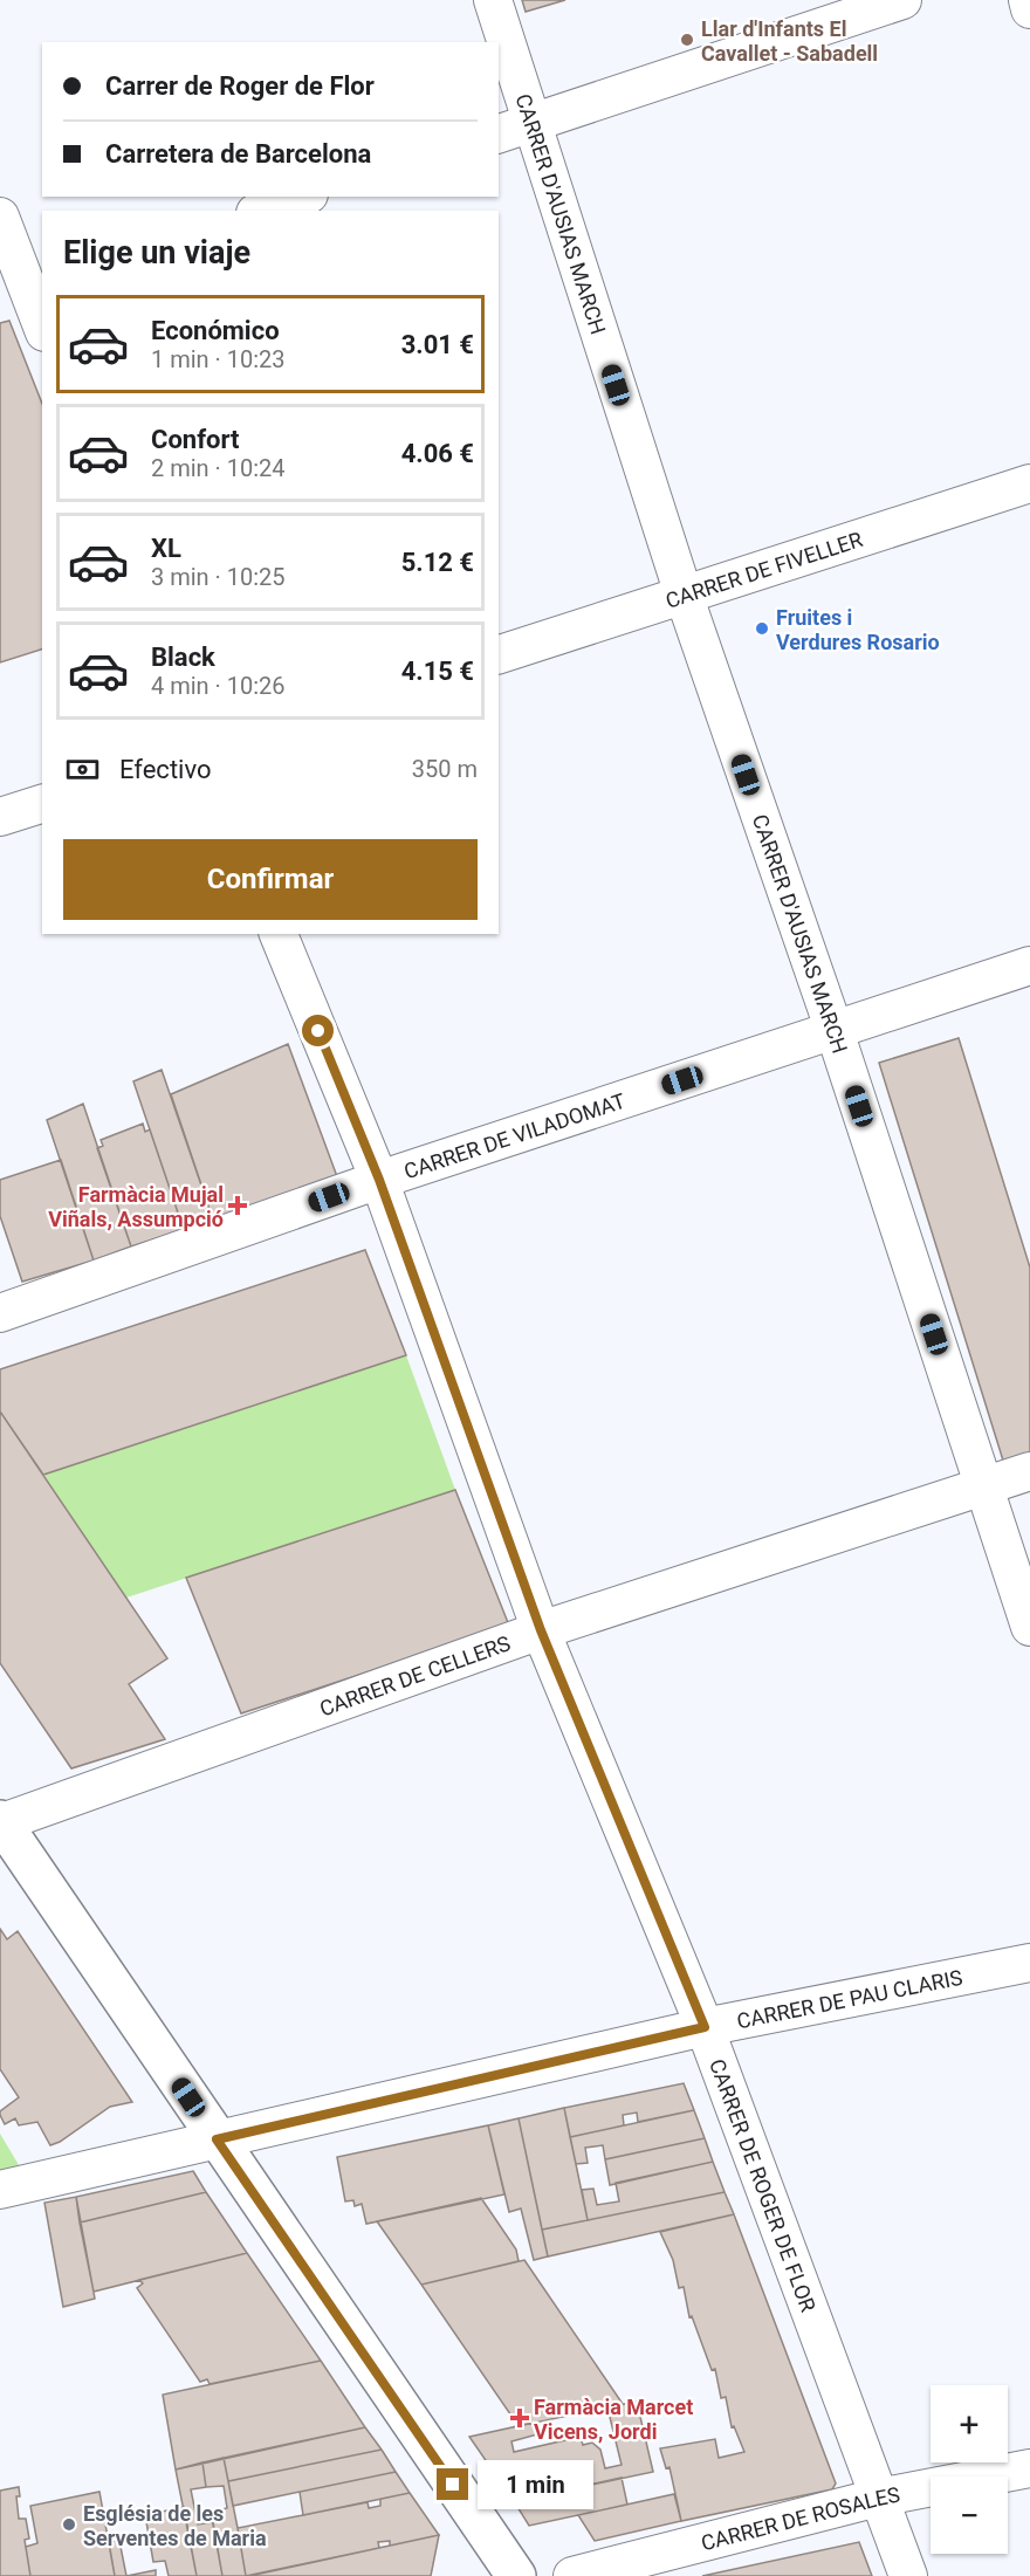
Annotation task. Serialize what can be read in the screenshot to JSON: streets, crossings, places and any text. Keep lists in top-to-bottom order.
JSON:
{
  "streets": {
    "street": [
      "CARRER D'AUSIAS MARCH",
      "CARRER DE FIVELLER",
      "CARRER DE VILADOMAT",
      "CARRER DE CELLERS",
      "CARRER DE PAU CLARIS",
      "CARRER DE ROGER DE FLOR",
      "CARRER DE ROSALES"
    ]
  },
  "crossings": [
    ["CARRER D'AUSIAS MARCH", "CARRER DE FIVELLER"],
    ["CARRER D'AUSIAS MARCH", "CARRER DE VILADOMAT"],
    ["CARRER D'AUSIAS MARCH", "CARRER DE CELLERS"],
    ["CARRER DE VILADOMAT", "CARRER DE ROGER DE FLOR"],
    ["CARRER DE CELLERS", "CARRER DE ROGER DE FLOR"],
    ["CARRER DE PAU CLARIS", "CARRER DE ROGER DE FLOR"],
    ["CARRER DE ROGER DE FLOR", "CARRER DE ROSALES"]
  ],
  "places": {
    "other": ["Llar d'Infants El Cavallet - Sabadell", "Fruites i Verdures Rosario", "Església de les Serventes de Maria"],
    "health": ["Farmàcia Mujal Viñals, Assumpció", "Farmàcia Marcet Vicens, Jordi"]
  },
  "page": {
    "banner": ["Carrer de Roger de Flor", "Carretera de Barcelona"],
    "heading": "Elige un viaje",
    "list": [
      {
        "name": "Económico",
        "note": "1 min · 10:23",
        "value": "3.01 €"
      },
      {
        "name": "Confort",
        "note": "2 min · 10:24",
        "value": "4.06 €"
      },
      {
        "name": "XL",
        "note": "3 min · 10:25",
        "value": "5.12 €"
      },
      {
        "name": "Black",
        "note": "4 min · 10:26",
        "value": "4.15 €"
      }
    ],
    "pay": ["Efectivo", "350 m"],
    "buttons": "Confirmar",
    "map_buttons": ["+", "−"],
    "bubble": "1 min"
  }
}
